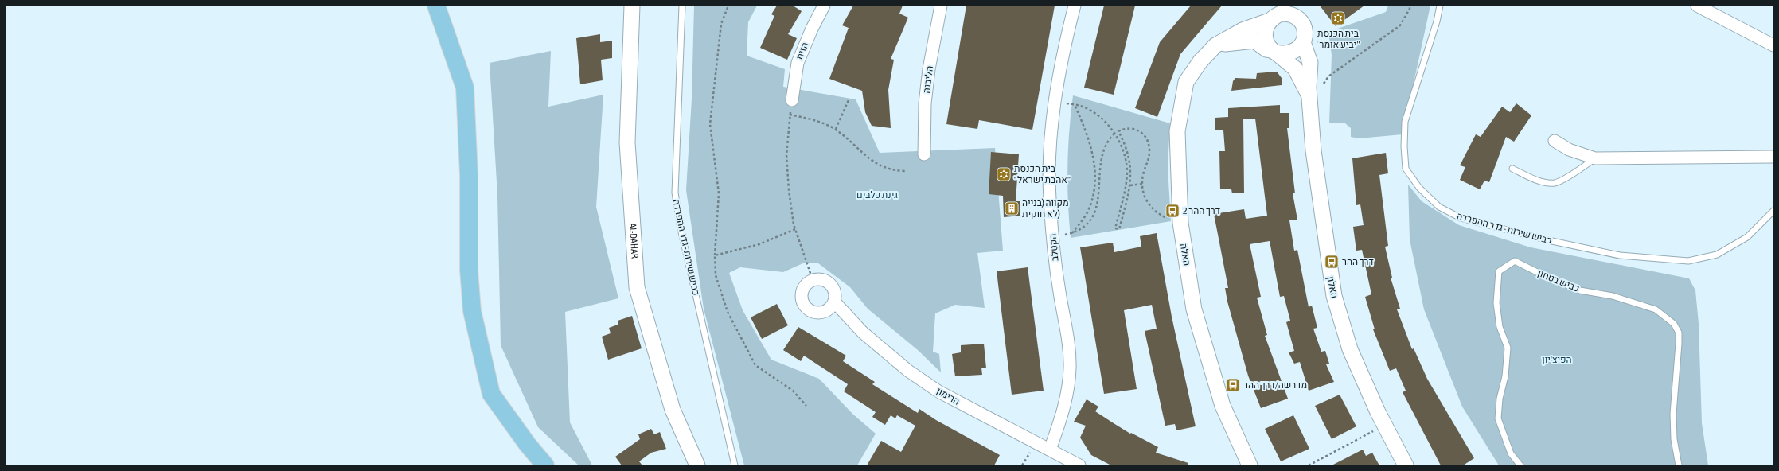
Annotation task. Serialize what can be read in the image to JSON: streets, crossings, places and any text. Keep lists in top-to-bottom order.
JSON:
{
  "streets": {
    "street": [
      "הזית",
      "הליבנה",
      "AL-DAHAR",
      "הקטלב",
      "האלה",
      "האלון",
      "הרימון"
    ],
    "lane": ["כביש שירות - גדר ההפרדה", "כביש בטחון"]
  },
  "crossings": [
    ["הקטלב", "הרימון"],
    ["האלה", "האלון"]
  ],
  "parks": ["גינת כלבים", "הפיצ'יון"],
  "places": {
    "synagogue": ["בית הכנסת \"יביע אומר\"", "בית הכנסת \"אהבת ישראל\""],
    "building": ["מקווה (בנייה לא חוקית)"],
    "bus stop": ["דרך ההר 2", "דרך ההר", "מדרשה/דרך ההר"]
  }
}
